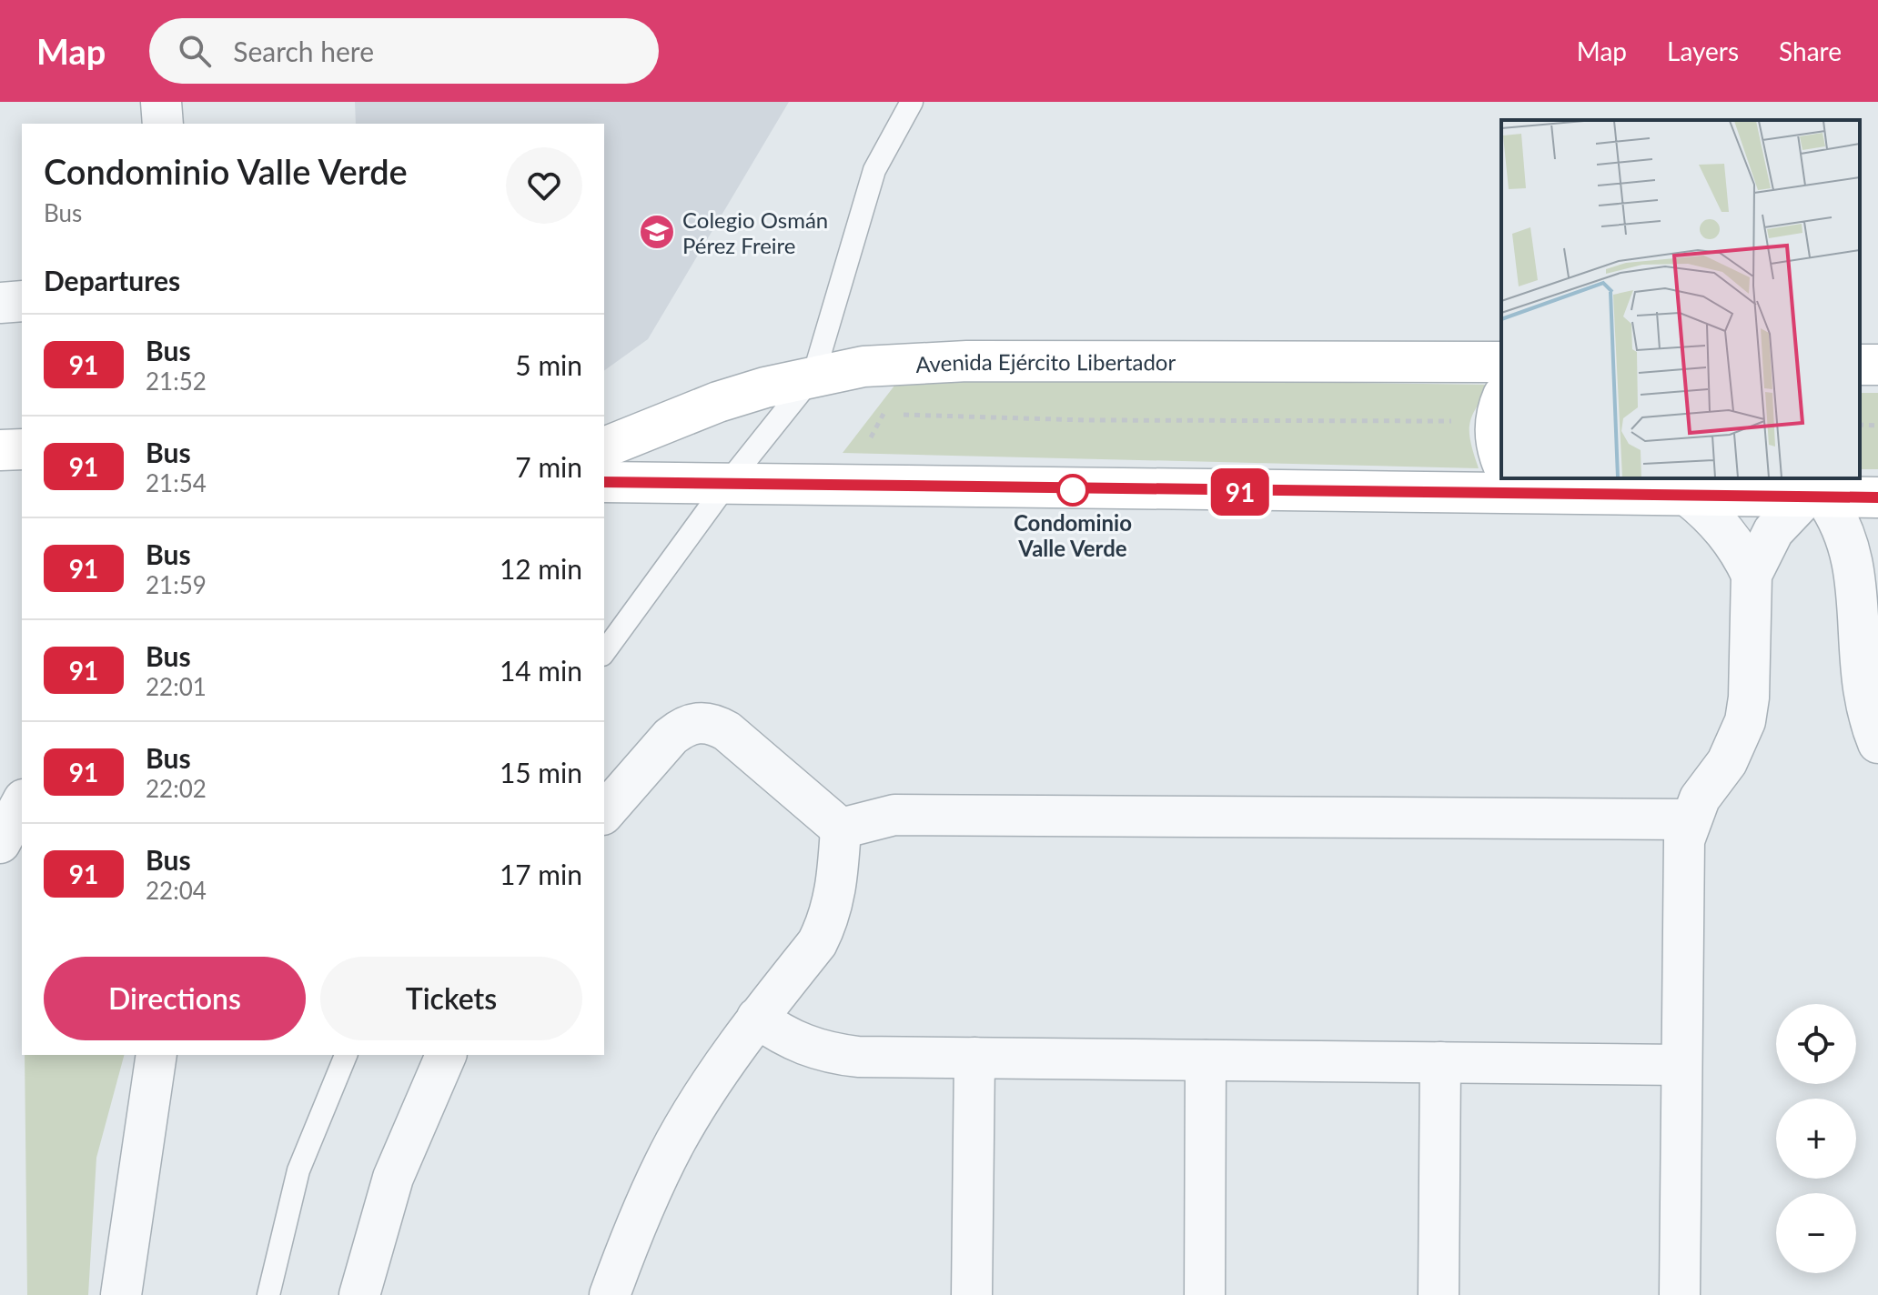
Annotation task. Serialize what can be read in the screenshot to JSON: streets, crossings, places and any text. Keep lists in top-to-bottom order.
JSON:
{
  "streets": {
    "main road": ["Avenida Ejército Libertador"]
  },
  "places": {
    "school or university": ["Colegio Osmán Pérez Freire"],
    "other": ["Condominio Valle Verde"]
  },
  "lines": ["bus line 91"],
  "page": {
    "header": "Map",
    "search": "Search here",
    "nav": ["Map", "Layers", "Share"],
    "on_map": "91",
    "heading": [
      ["Condominio Valle Verde", "Bus"],
      "Departures"
    ],
    "list": [
      {
        "mark": "91",
        "name": "Bus",
        "note": "21:52",
        "value": "5 min"
      },
      {
        "mark": "91",
        "name": "Bus",
        "note": "21:54",
        "value": "7 min"
      },
      {
        "mark": "91",
        "name": "Bus",
        "note": "21:59",
        "value": "12 min"
      },
      {
        "mark": "91",
        "name": "Bus",
        "note": "22:01",
        "value": "14 min"
      },
      {
        "mark": "91",
        "name": "Bus",
        "note": "22:02",
        "value": "15 min"
      },
      {
        "mark": "91",
        "name": "Bus",
        "note": "22:04",
        "value": "17 min"
      }
    ],
    "buttons": ["Directions", "Tickets"],
    "map_buttons": ["+", "−"]
  }
}
